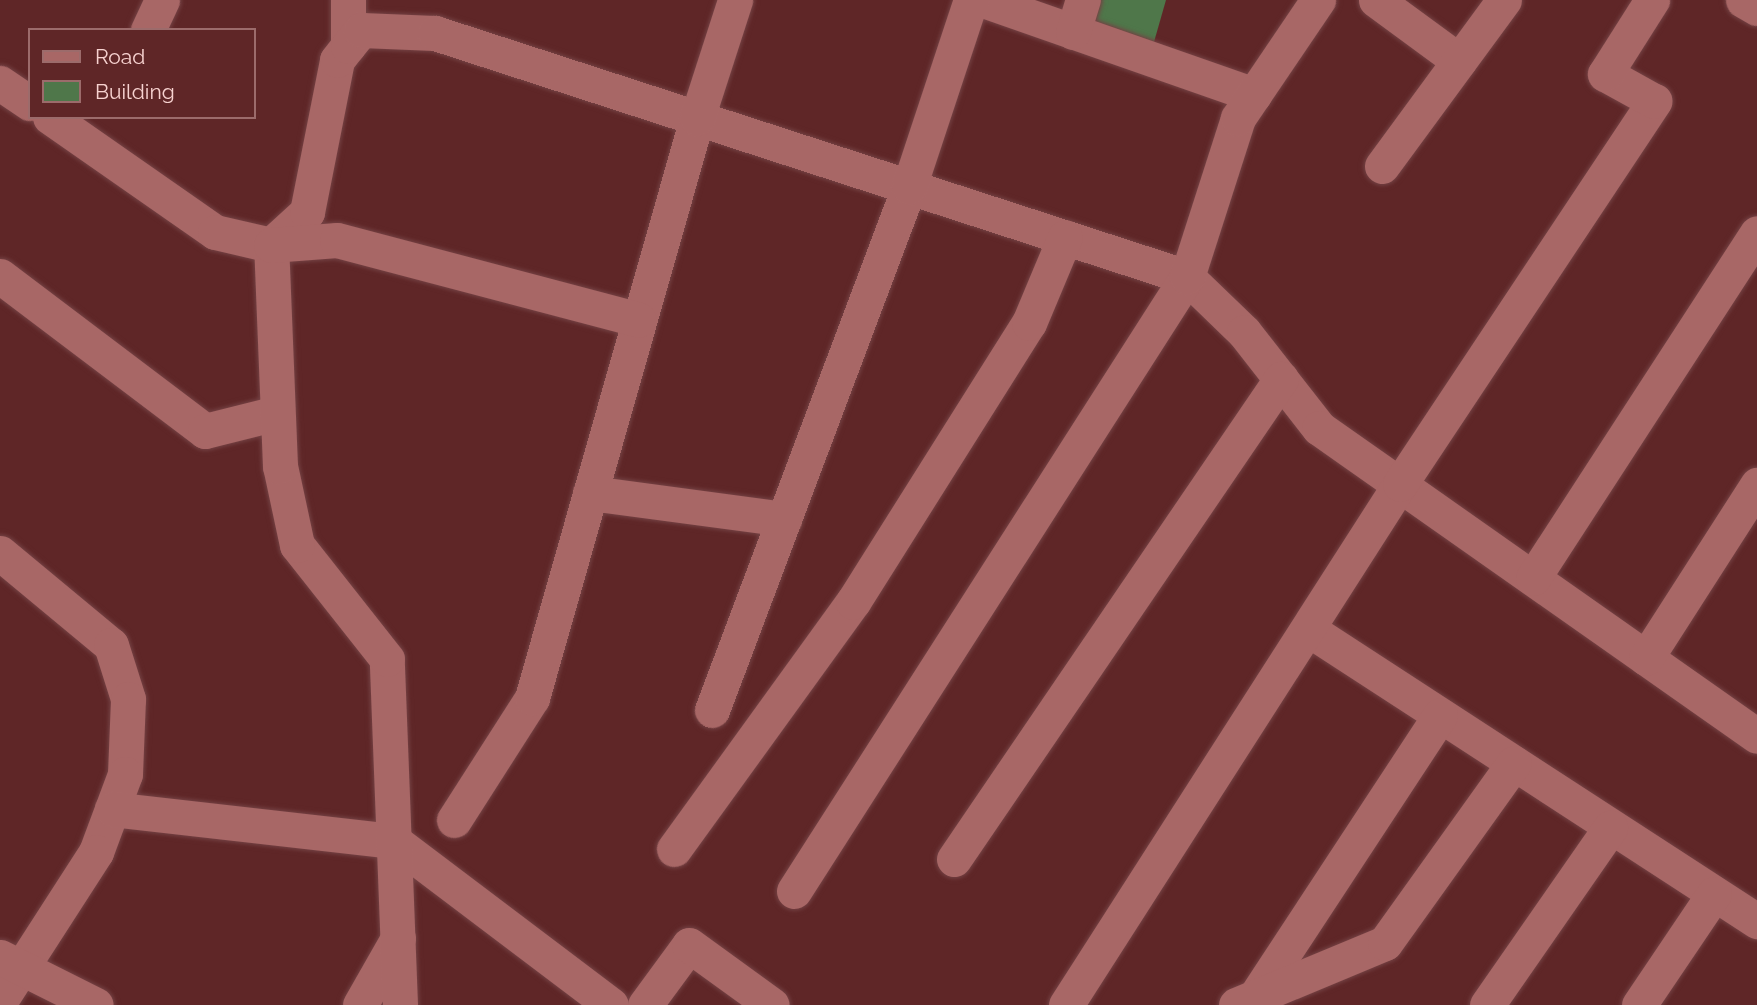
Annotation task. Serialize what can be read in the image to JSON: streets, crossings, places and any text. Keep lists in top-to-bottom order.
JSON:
{
  "legend": ["Road", "Building"]
}
